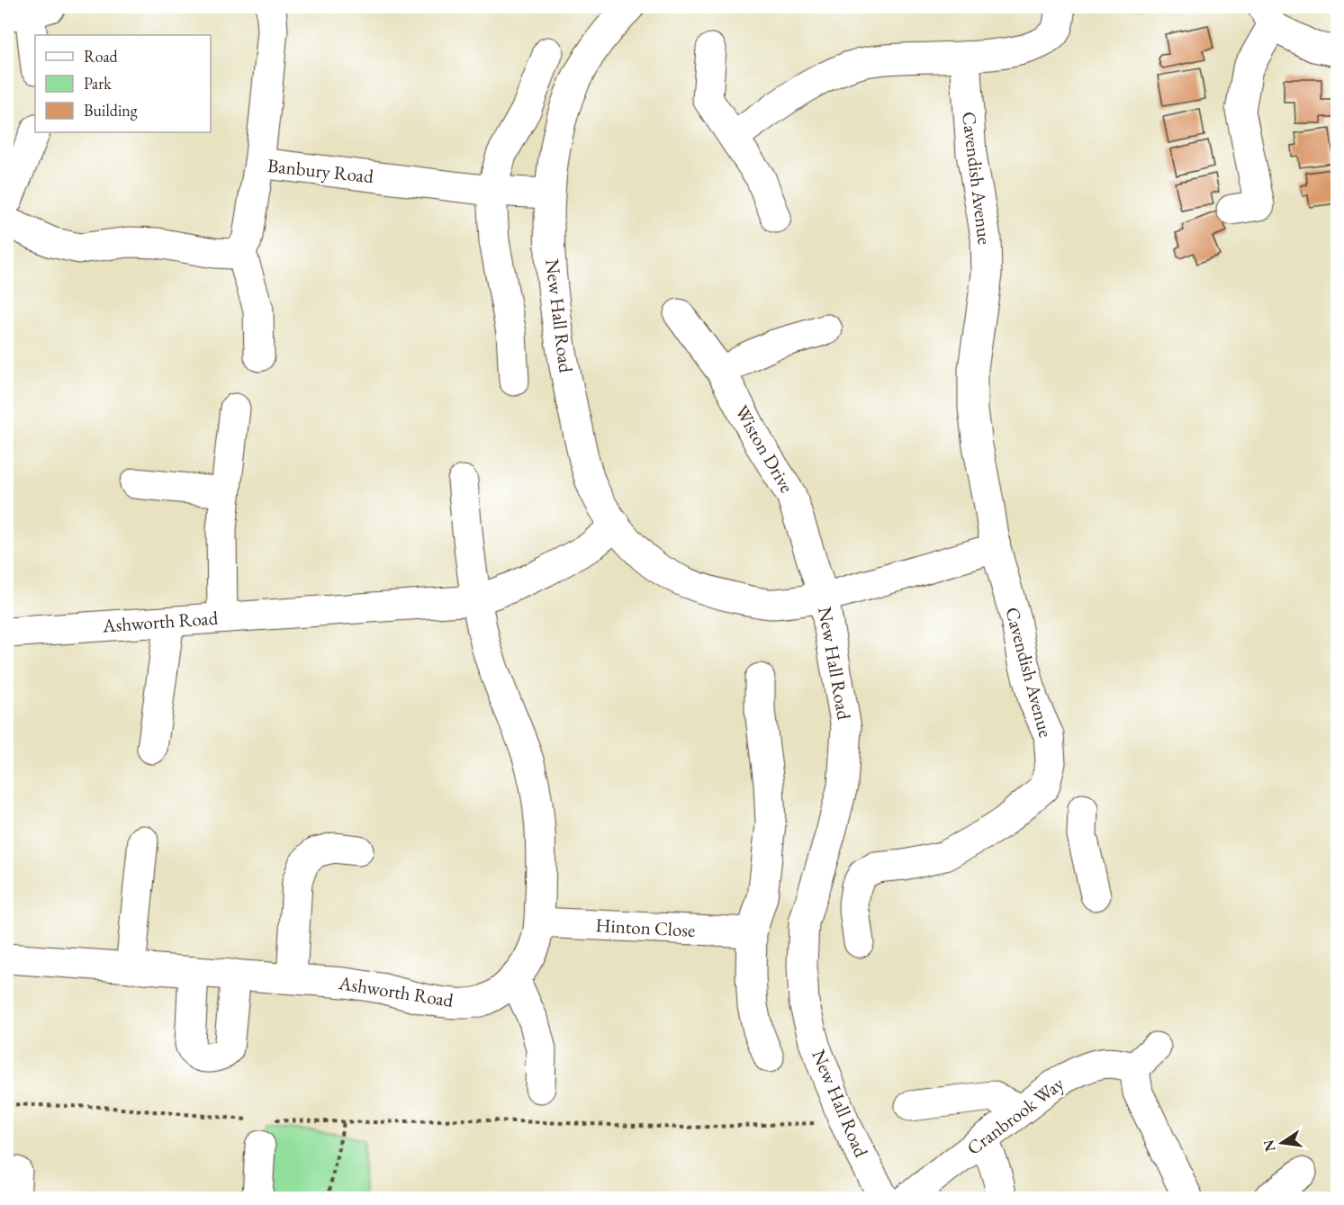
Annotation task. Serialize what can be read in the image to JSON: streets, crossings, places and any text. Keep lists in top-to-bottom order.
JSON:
{
  "streets": {
    "street": [
      "Banbury Road",
      "Cavendish Avenue",
      "New Hall Road",
      "Wiston Drive",
      "Ashworth Road",
      "Hinton Close",
      "Cranbrook Way"
    ]
  },
  "crossings": [
    ["Banbury Road", "New Hall Road"],
    ["New Hall Road", "Wiston Drive"],
    ["New Hall Road", "Ashworth Road"],
    ["Ashworth Road", "Hinton Close"]
  ],
  "legend": ["Road", "Park", "Building"],
  "north": "left"
}
